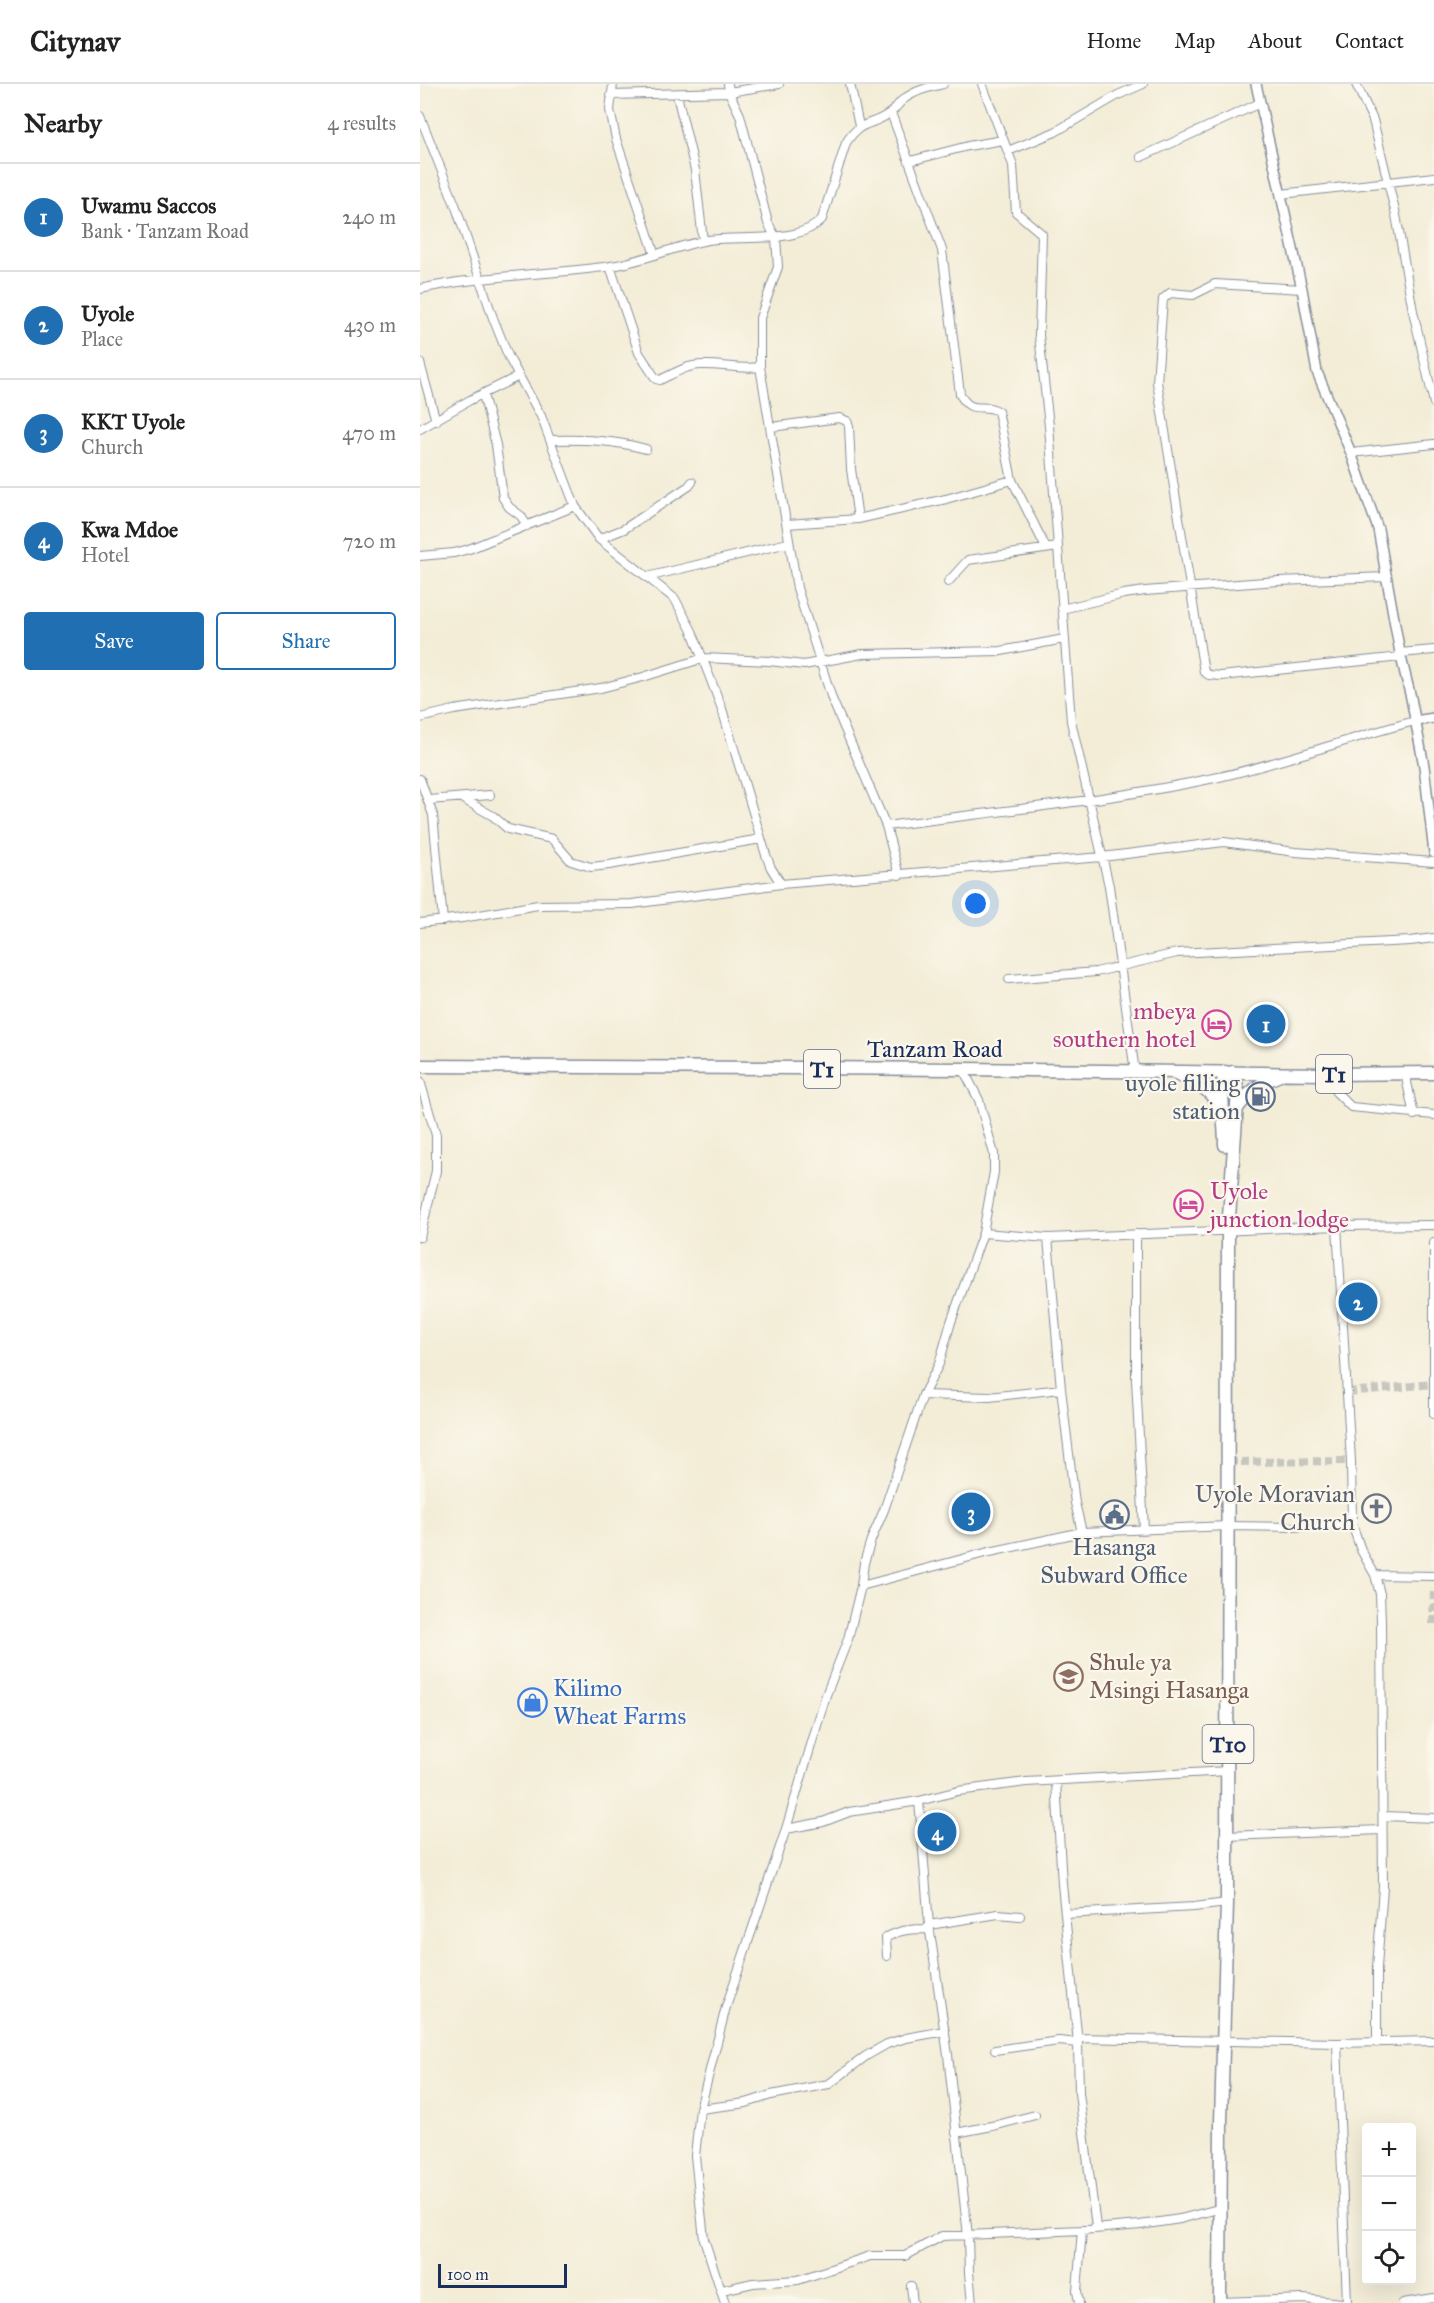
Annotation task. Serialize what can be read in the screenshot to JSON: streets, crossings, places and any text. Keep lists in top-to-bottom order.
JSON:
{
  "streets": {
    "highway": ["Tanzam Road", "T1", "T10"]
  },
  "crossings": [
    ["Tanzam Road", "T1"],
    ["Tanzam Road", "T10"],
    ["T1", "T10"]
  ],
  "places": {
    "hotel": ["mbeya southern hotel", "Uyole junction lodge"],
    "fuel station": ["uyole filling station"],
    "church": ["Uyole Moravian Church"],
    "public building": ["Hasanga Subward Office"],
    "school or university": ["Shule ya Msingi Hasanga"],
    "shop": ["Kilimo Wheat Farms"]
  },
  "scale_bar": "100 m",
  "page": {
    "header": "Citynav",
    "nav": [
      "Home",
      "Map",
      "About",
      "Contact"
    ],
    "heading": ["Nearby", "4 results"],
    "list": [
      {
        "mark": "1",
        "name": "Uwamu Saccos",
        "note": "Bank · Tanzam Road",
        "value": "240 m"
      },
      {
        "mark": "2",
        "name": "Uyole",
        "note": "Place",
        "value": "430 m"
      },
      {
        "mark": "3",
        "name": "KKT Uyole",
        "note": "Church",
        "value": "470 m"
      },
      {
        "mark": "4",
        "name": "Kwa Mdoe",
        "note": "Hotel",
        "value": "720 m"
      }
    ],
    "buttons": ["Save", "Share"],
    "pins": [
      "1",
      "2",
      "3",
      "4"
    ],
    "map_buttons": ["+", "−"],
    "scale": "100 m"
  }
}
